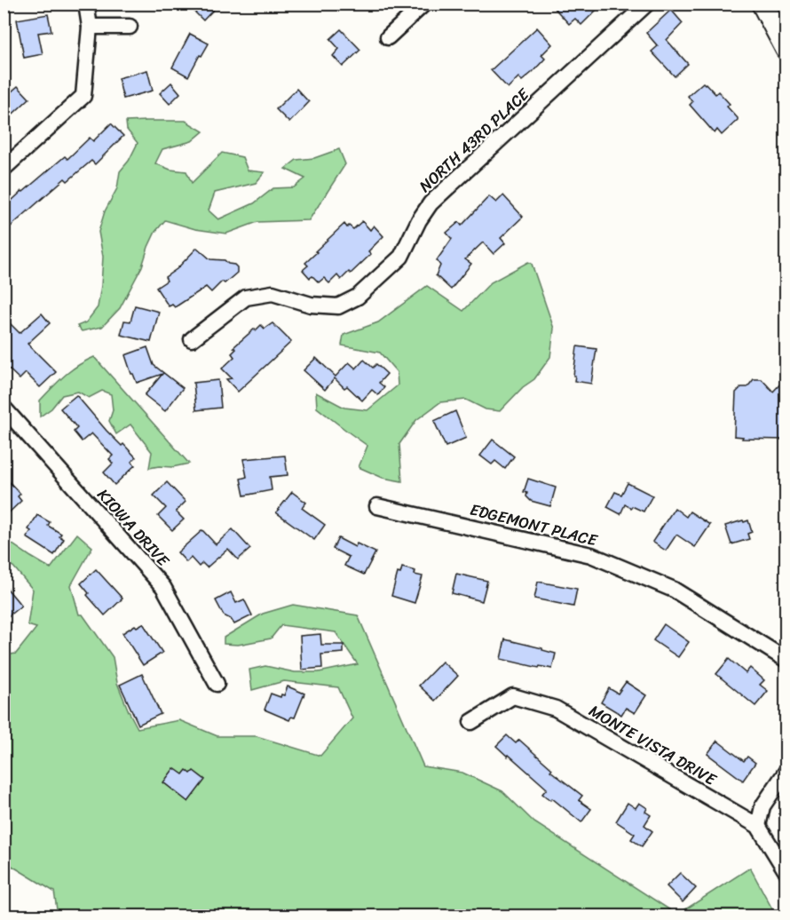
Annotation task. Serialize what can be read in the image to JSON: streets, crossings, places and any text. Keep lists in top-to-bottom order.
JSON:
{
  "streets": {
    "street": [
      "NORTH 43RD PLACE",
      "EDGEMONT PLACE",
      "KIOWA DRIVE",
      "MONTE VISTA DRIVE"
    ]
  }
}
